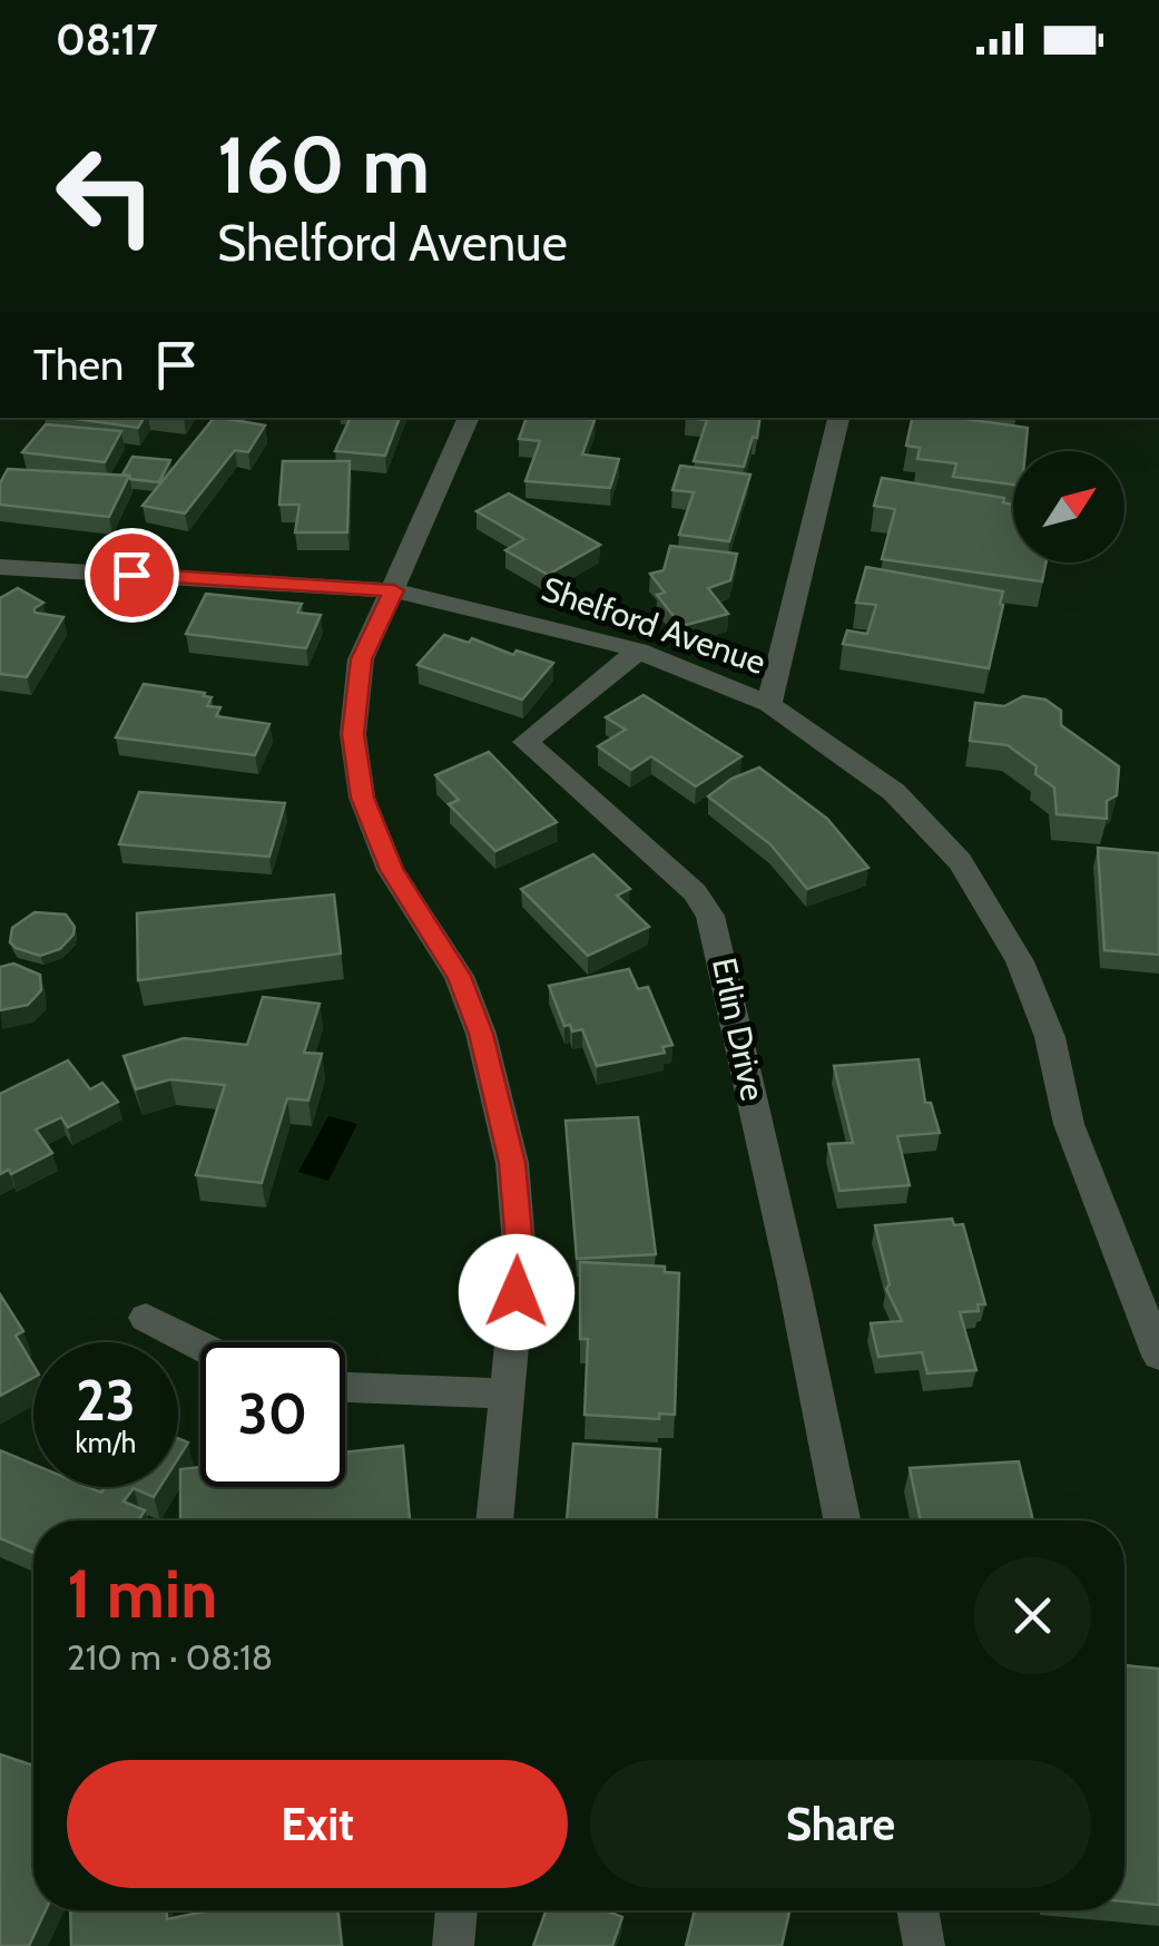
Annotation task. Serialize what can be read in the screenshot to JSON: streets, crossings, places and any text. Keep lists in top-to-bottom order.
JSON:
{
  "streets": {
    "street": ["Shelford Avenue", "Erlin Drive"]
  },
  "crossings": [
    ["Shelford Avenue", "Erlin Drive"]
  ],
  "north": "top right",
  "page": {
    "status": "08:17",
    "turn": ["160 m", "Shelford Avenue"],
    "then": "Then",
    "speed": "23 km/h",
    "limit": "30",
    "heading": ["1 min", "210 m · 08:18"],
    "buttons": ["Exit", "Share"]
  }
}
